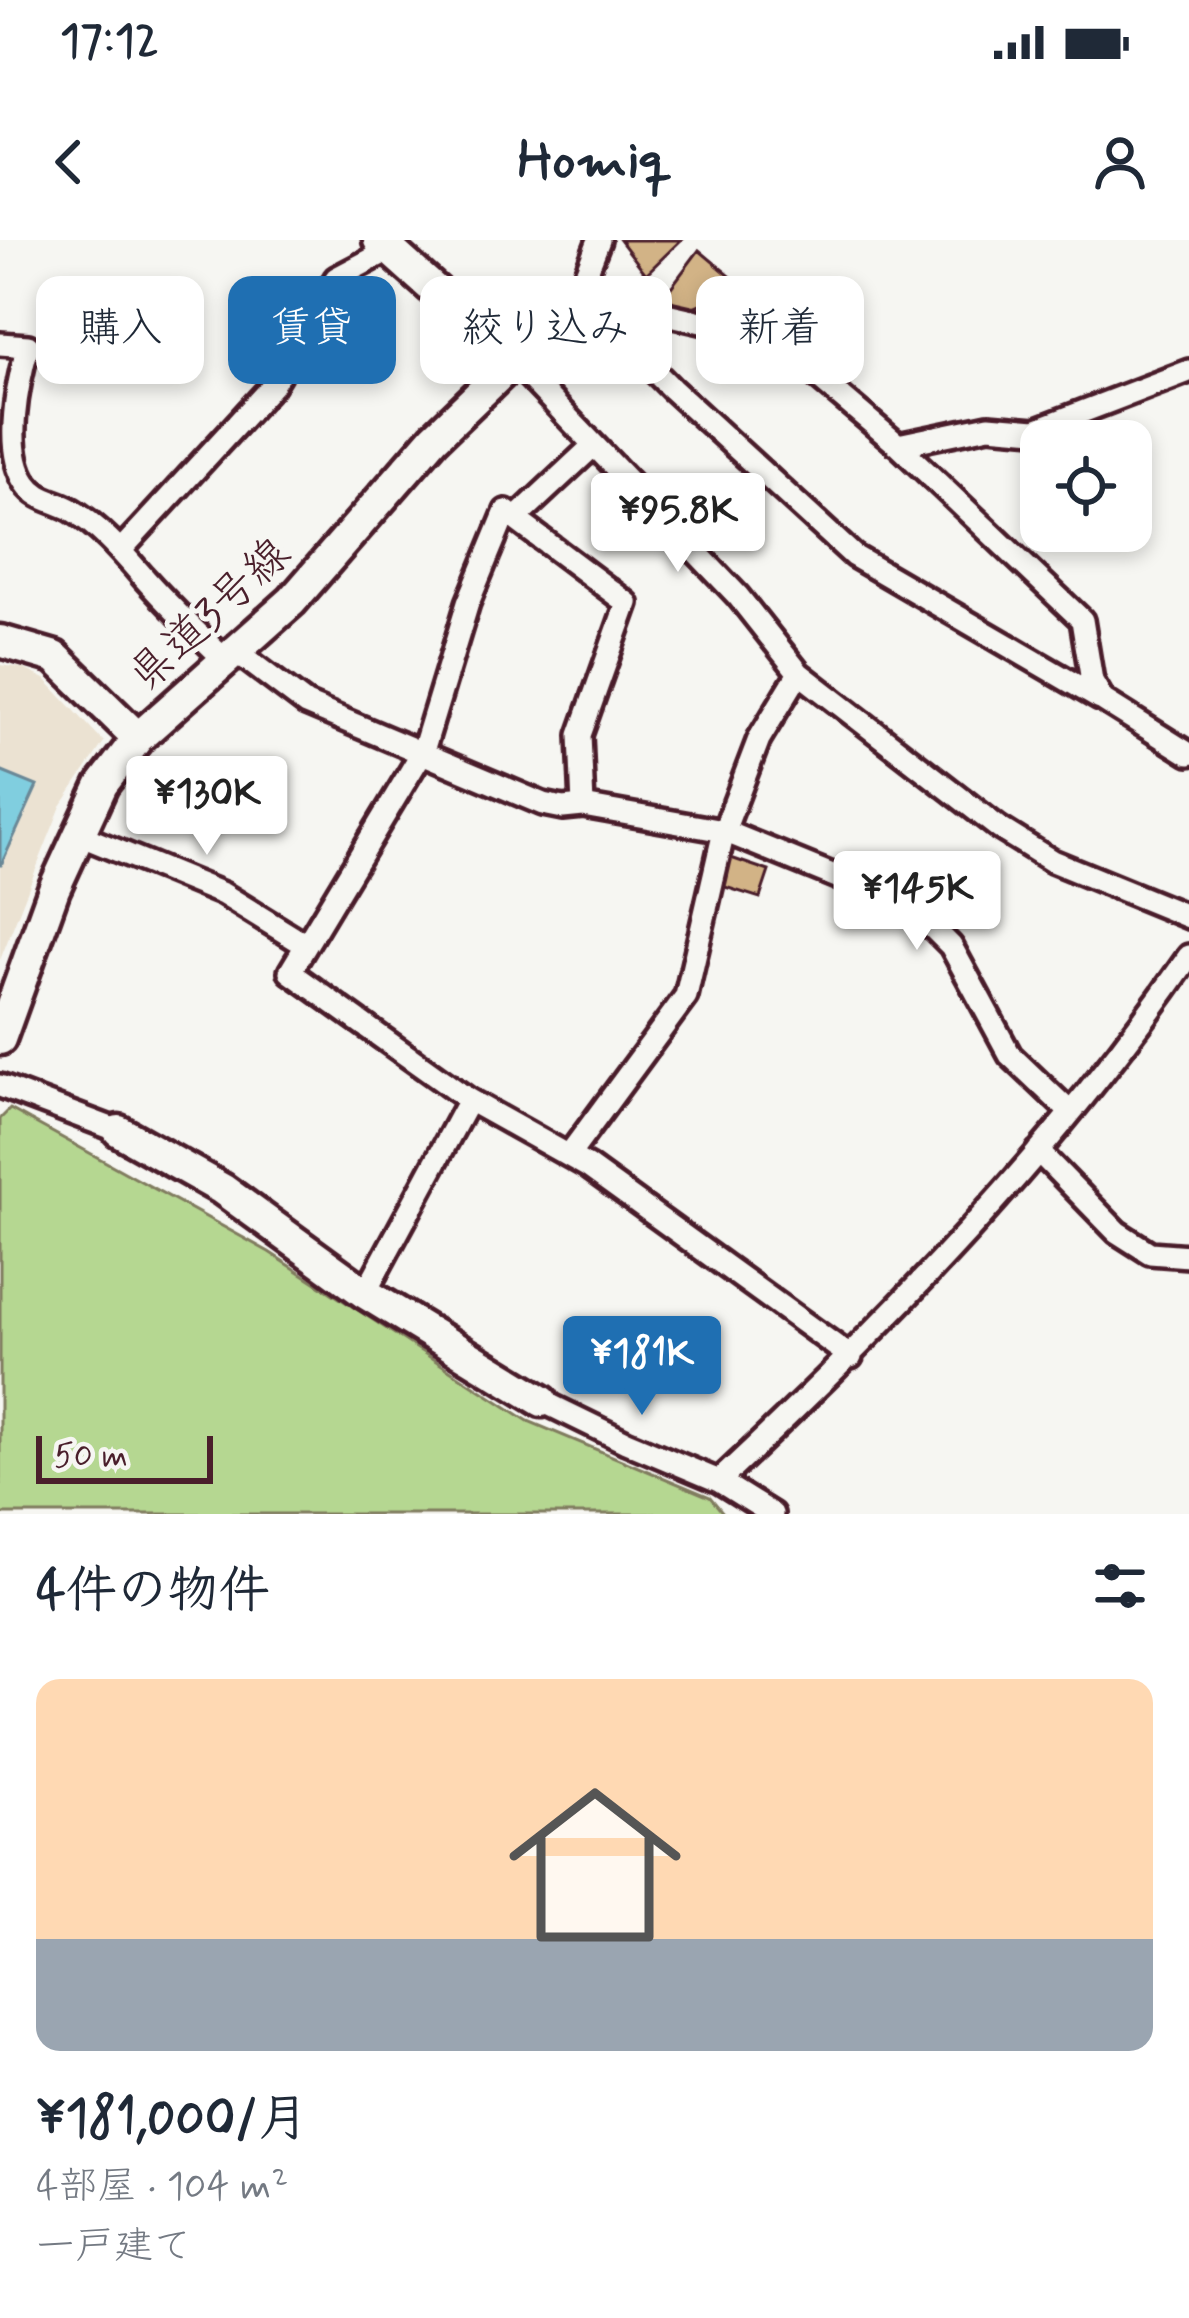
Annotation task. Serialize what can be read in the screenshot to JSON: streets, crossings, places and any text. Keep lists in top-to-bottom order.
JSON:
{
  "streets": {
    "main road": ["県道3号線"]
  },
  "scale_bar": "50 m",
  "page": {
    "status": "17:12",
    "header": "Homiq",
    "chip": [
      "購入",
      "賃貸",
      "絞り込み",
      "新着"
    ],
    "price": [
      "¥95.8K",
      "¥130K",
      "¥145K",
      "¥181K"
    ],
    "scale": "50 m",
    "heading": "4件の物件",
    "list": [
      {
        "name": "¥181,000/月",
        "note": "4部屋 · 104 m² · 一戸建て"
      }
    ]
  }
}
